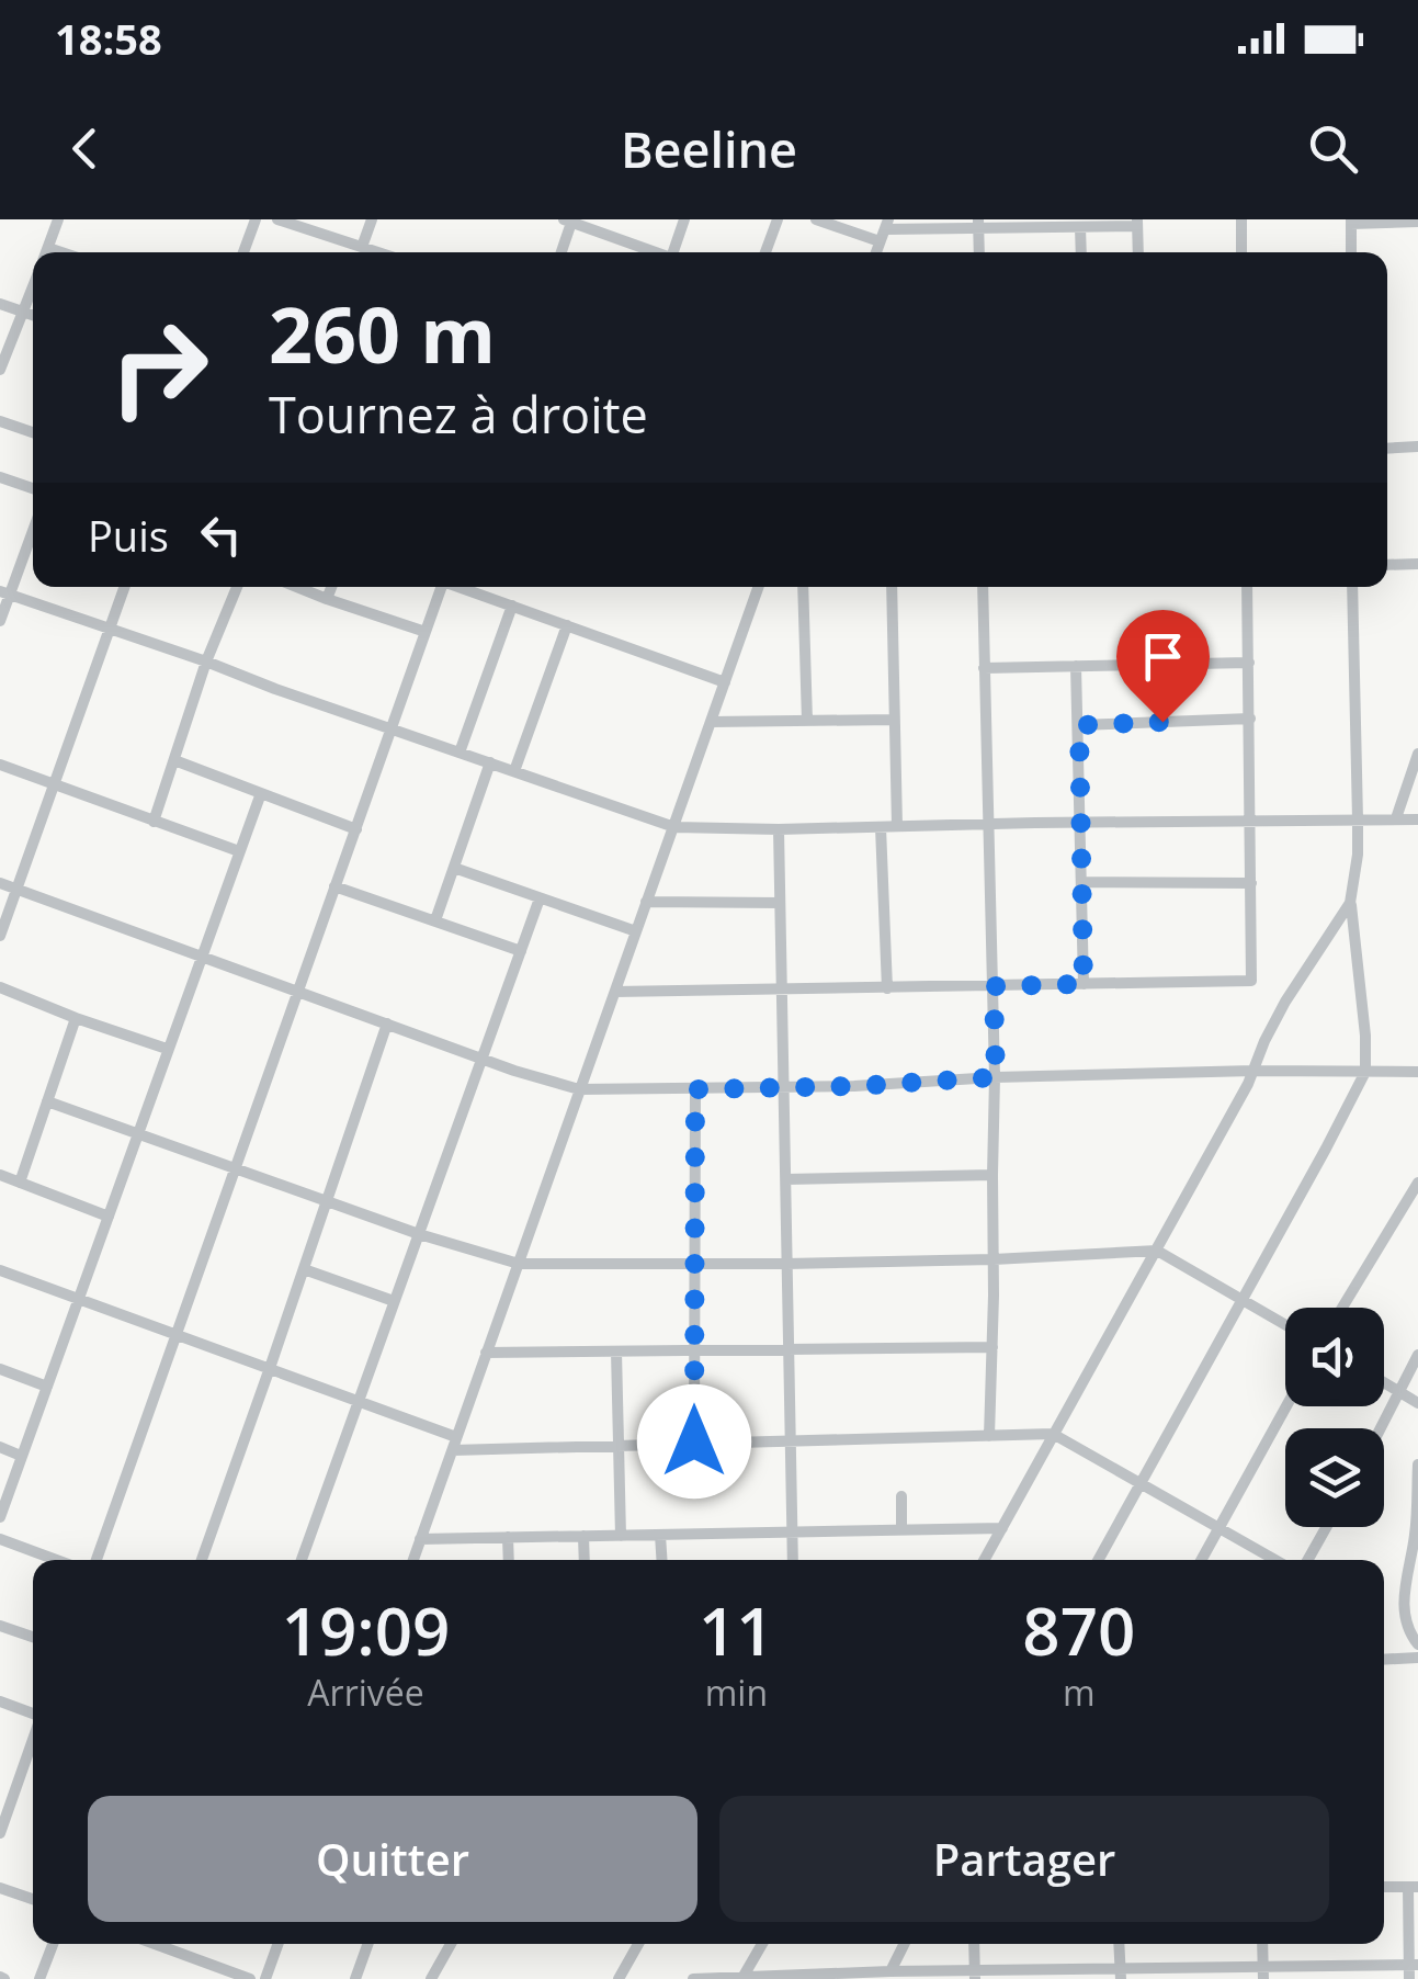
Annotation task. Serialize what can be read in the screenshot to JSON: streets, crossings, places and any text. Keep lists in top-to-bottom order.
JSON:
{
  "page": {
    "status": "18:58",
    "header": "Beeline",
    "turn": ["260 m", "Tournez à droite"],
    "then": "Puis",
    "eta": [
      "19:09",
      "Arrivée",
      "11",
      "min",
      "870",
      "m"
    ],
    "buttons": ["Quitter", "Partager"]
  }
}
